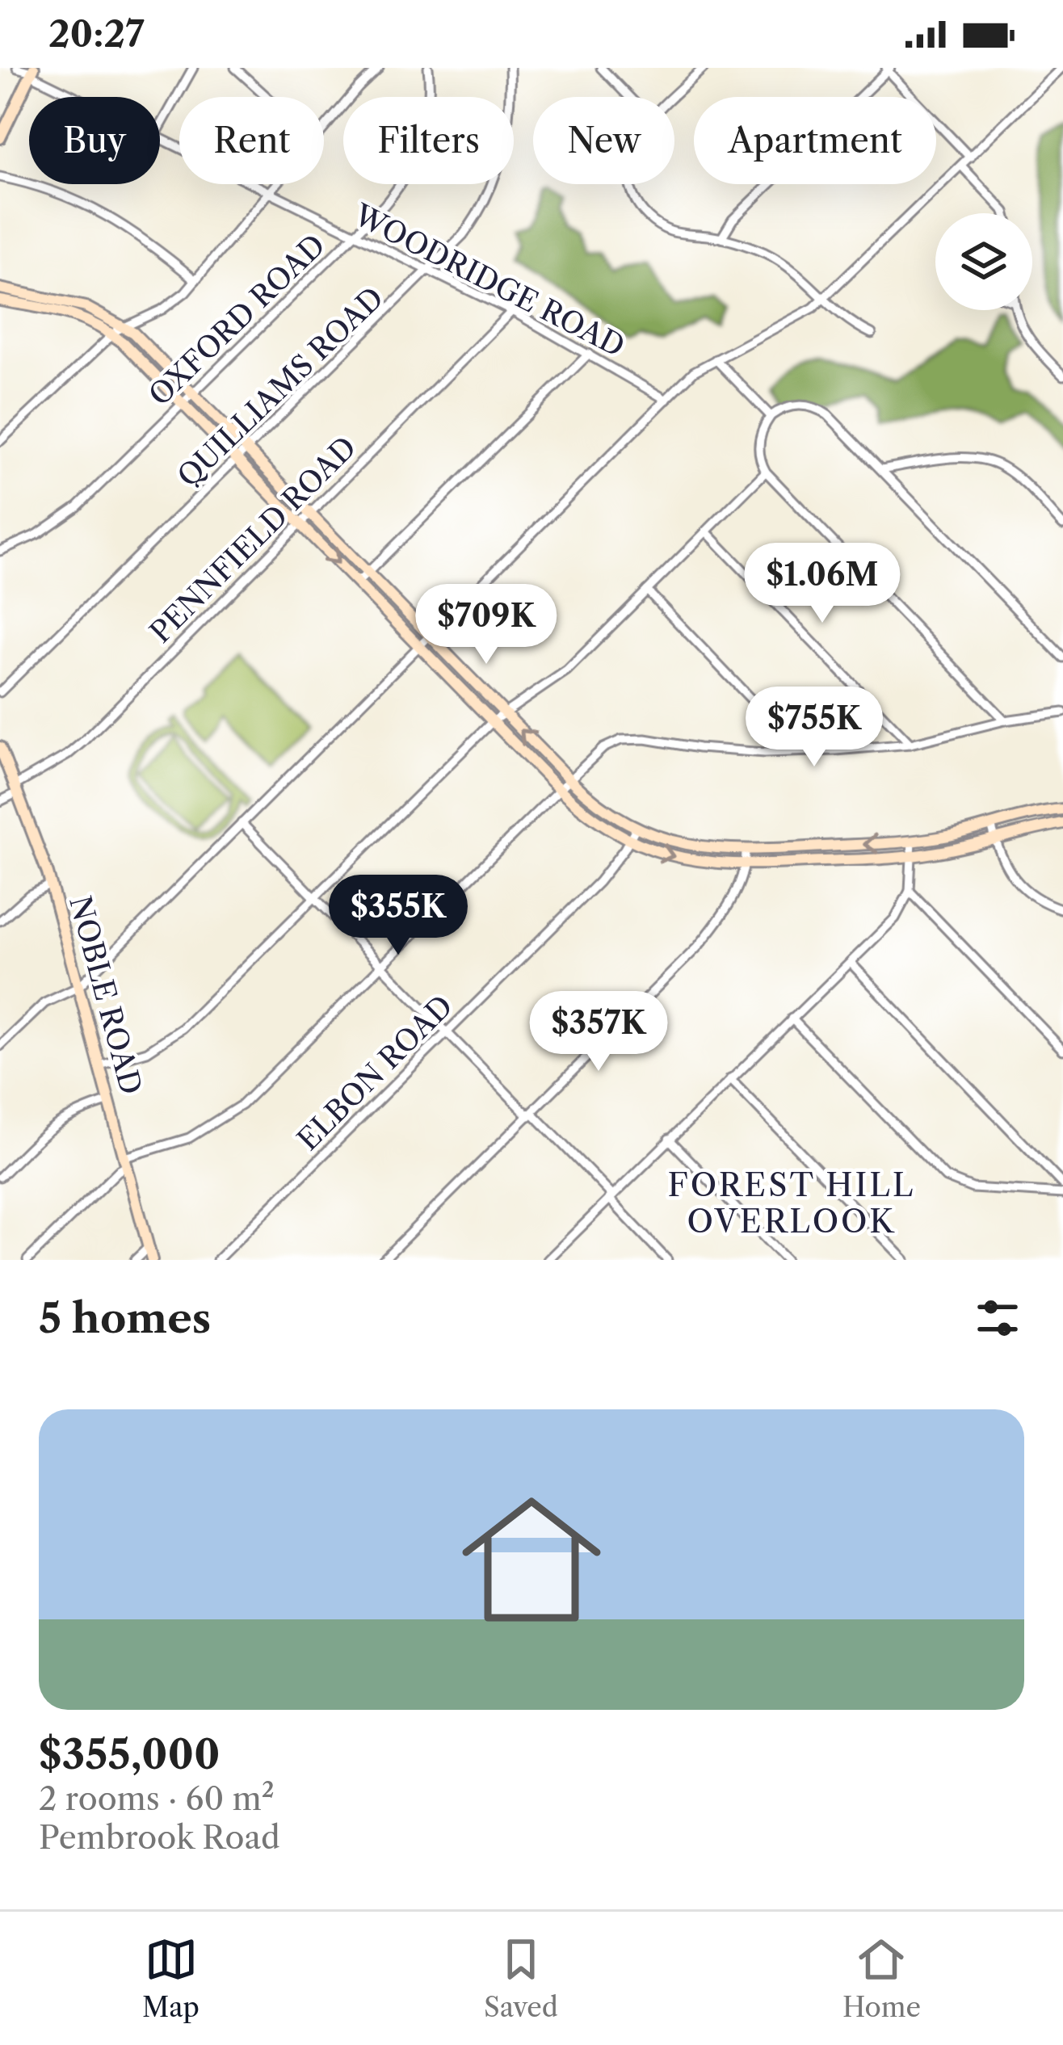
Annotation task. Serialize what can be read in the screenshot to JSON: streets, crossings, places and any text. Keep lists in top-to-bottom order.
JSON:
{
  "streets": {
    "main road": ["NOBLE ROAD"],
    "street": [
      "WOODRIDGE ROAD",
      "OXFORD ROAD",
      "QUILLIAMS ROAD",
      "PENNFIELD ROAD",
      "ELBON ROAD"
    ]
  },
  "crossings": [
    ["WOODRIDGE ROAD", "OXFORD ROAD"],
    ["WOODRIDGE ROAD", "QUILLIAMS ROAD"],
    ["WOODRIDGE ROAD", "PENNFIELD ROAD"],
    ["PENNFIELD ROAD", "NOBLE ROAD"]
  ],
  "districts": ["FOREST HILL OVERLOOK"],
  "page": {
    "status": "20:27",
    "chip": [
      "Buy",
      "Rent",
      "Filters",
      "New",
      "Apartment"
    ],
    "price": [
      "$1.06M",
      "$709K",
      "$755K",
      "$355K",
      "$357K"
    ],
    "heading": "5 homes",
    "list": [
      {
        "name": "$355,000",
        "note": "2 rooms · 60 m² · Pembrook Road"
      }
    ],
    "tabs": ["Map", "Saved", "Home"]
  }
}
